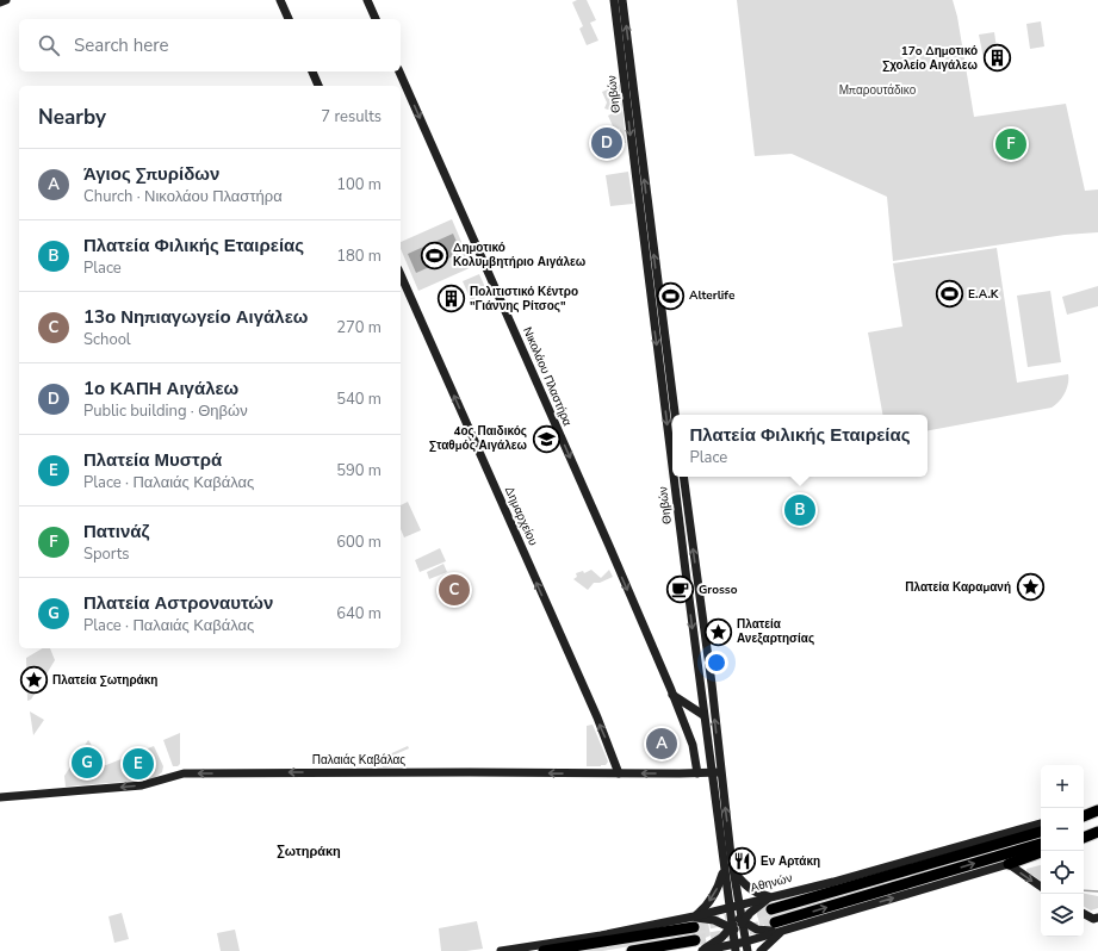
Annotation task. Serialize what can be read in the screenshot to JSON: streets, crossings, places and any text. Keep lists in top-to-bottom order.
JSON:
{
  "streets": {
    "highway": ["Αθηνών"],
    "main road": [
      "Θηβών",
      "Νικολάου Πλαστήρα",
      "Δημαρχείου",
      "Παλαιάς Καβάλας"
    ]
  },
  "crossings": [
    ["Θηβών", "Νικολάου Πλαστήρα"],
    ["Θηβών", "Παλαιάς Καβάλας"],
    ["Θηβών", "Αθηνών"],
    ["Νικολάου Πλαστήρα", "Παλαιάς Καβάλας"],
    ["Δημαρχείου", "Παλαιάς Καβάλας"]
  ],
  "one_way": ["Νικολάου Πλαστήρα", "Δημαρχείου", "Παλαιάς Καβάλας"],
  "districts": ["Σωτηράκη"],
  "parks": ["Μπαρουτάδικο"],
  "places": {
    "building": ["17o Δημοτικό Σχολείο Αιγάλεω", "Πολιτιστικό Κέντρο \"Γιάννης Ρίτσος\""],
    "sports": ["Δημοτικό Κολυμβητήριο Αιγάλεω", "E.A.K", "Alterlife"],
    "school or university": ["4ος Παιδικός Σταθμός Αιγάλεω"],
    "place": ["Πλατεία Καραμανή", "Πλατεία Ανεξαρτησίας", "Πλατεία Σωτηράκη"],
    "cafe": ["Grosso"],
    "restaurant": ["Εν Αρτάκη"]
  },
  "page": {
    "search": "Search here",
    "heading": ["Nearby", "7 results"],
    "pins": [
      "D",
      "F",
      "B",
      "C",
      "A",
      "G",
      "E"
    ],
    "list": [
      {
        "mark": "A",
        "name": "Άγιος Σπυρίδων",
        "note": "Church · Νικολάου Πλαστήρα",
        "value": "100 m"
      },
      {
        "mark": "B",
        "name": "Πλατεία Φιλικής Εταιρείας",
        "note": "Place",
        "value": "180 m"
      },
      {
        "mark": "C",
        "name": "13ο Νηπιαγωγείο Αιγάλεω",
        "note": "School",
        "value": "270 m"
      },
      {
        "mark": "D",
        "name": "1ο ΚΑΠΗ Αιγάλεω",
        "note": "Public building · Θηβών",
        "value": "540 m"
      },
      {
        "mark": "E",
        "name": "Πλατεία Μυστρά",
        "note": "Place · Παλαιάς Καβάλας",
        "value": "590 m"
      },
      {
        "mark": "F",
        "name": "Πατινάζ",
        "note": "Sports",
        "value": "600 m"
      },
      {
        "mark": "G",
        "name": "Πλατεία Αστροναυτών",
        "note": "Place · Παλαιάς Καβάλας",
        "value": "640 m"
      }
    ],
    "popup": ["Πλατεία Φιλικής Εταιρείας", "Place"],
    "map_buttons": ["+", "−"]
  }
}
